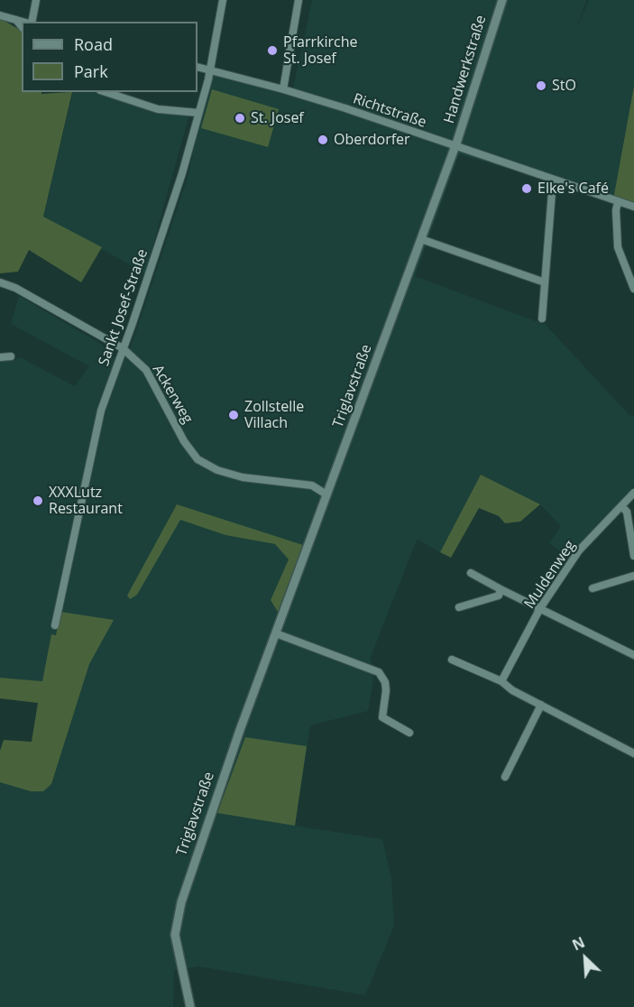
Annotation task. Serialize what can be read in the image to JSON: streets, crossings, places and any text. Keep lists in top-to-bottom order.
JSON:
{
  "streets": {
    "street": [
      "Handwerkstraße",
      "Richtstraße",
      "Sankt Josef-Straße",
      "Triglavstraße",
      "Ackerweg",
      "Muldenweg"
    ]
  },
  "crossings": [
    ["Handwerkstraße", "Richtstraße"],
    ["Handwerkstraße", "Triglavstraße"],
    ["Richtstraße", "Sankt Josef-Straße"],
    ["Richtstraße", "Triglavstraße"],
    ["Sankt Josef-Straße", "Ackerweg"],
    ["Triglavstraße", "Ackerweg"]
  ],
  "places": [
    "Pfarrkirche St. Josef",
    "StO",
    "St. Josef",
    "Oberdorfer",
    "Elke's Café",
    "Zollstelle Villach",
    "XXXLutz Restaurant"
  ],
  "legend": ["Road", "Park"],
  "north": "top left"
}
